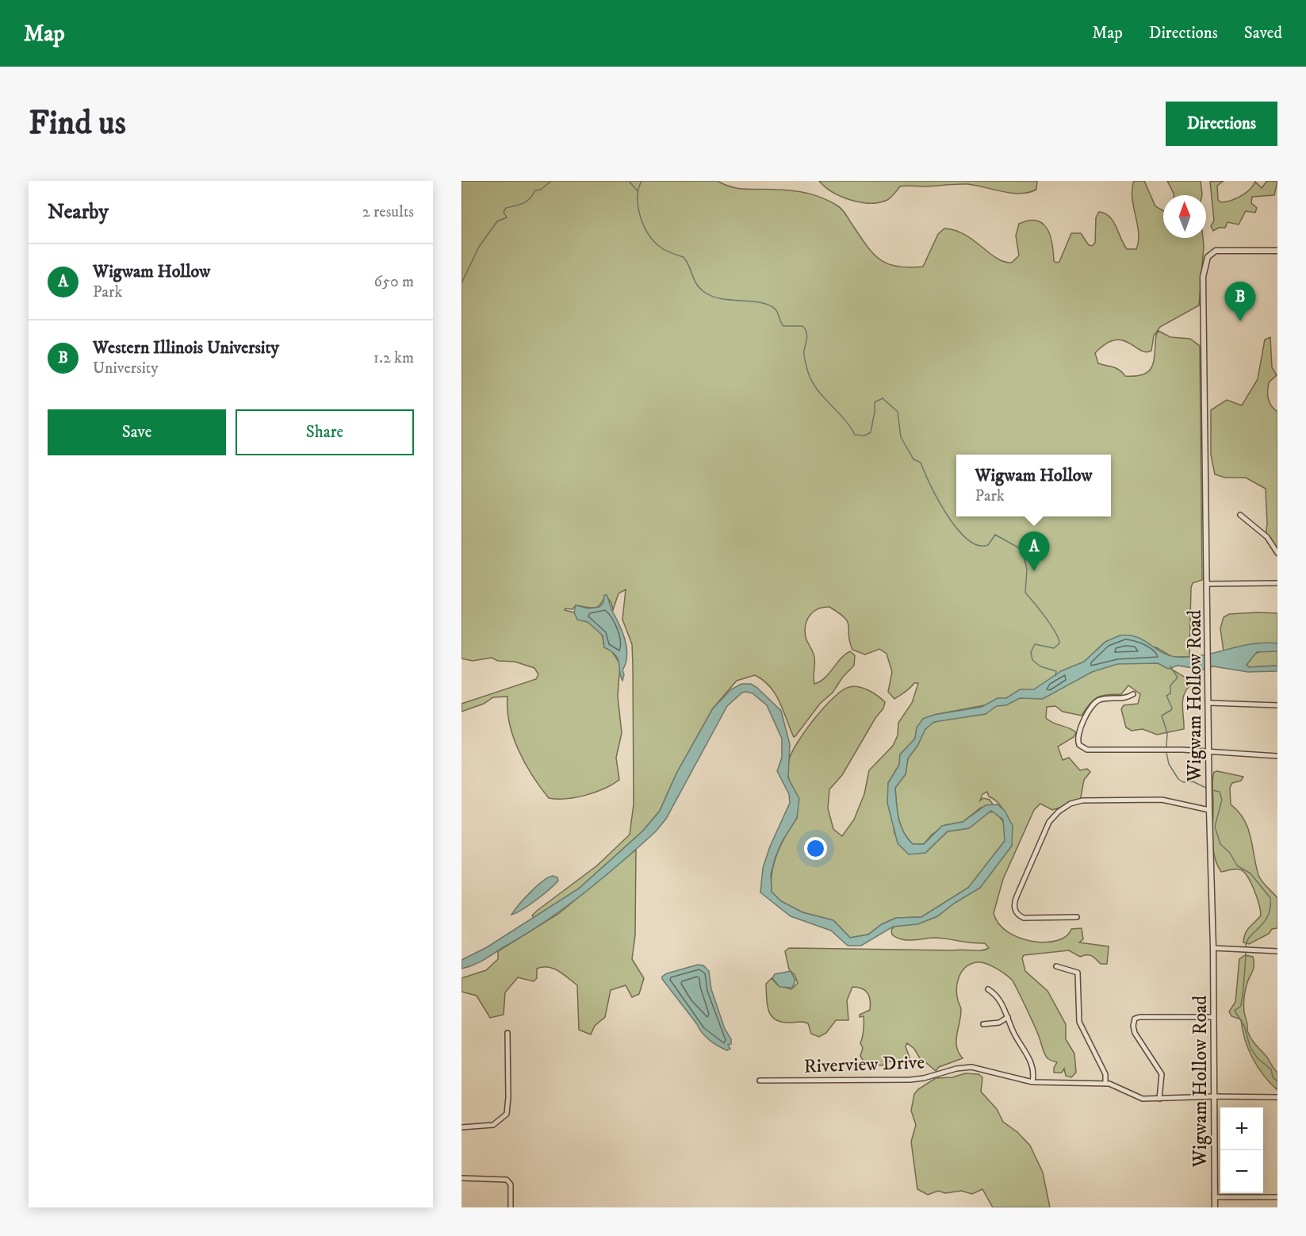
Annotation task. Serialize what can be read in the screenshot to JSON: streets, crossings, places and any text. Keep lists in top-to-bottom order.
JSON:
{
  "streets": {
    "street": ["Wigwam Hollow Road", "Riverview Drive"]
  },
  "crossings": [
    ["Wigwam Hollow Road", "Riverview Drive"]
  ],
  "north": "top",
  "page": {
    "header": "Map",
    "nav": ["Map", "Directions", "Saved"],
    "buttons": [
      "Directions",
      ["Save", "Share"]
    ],
    "title": "Find us",
    "heading": ["Nearby", "2 results"],
    "list": [
      {
        "mark": "A",
        "name": "Wigwam Hollow",
        "note": "Park",
        "value": "650 m"
      },
      {
        "mark": "B",
        "name": "Western Illinois University",
        "note": "University",
        "value": "1.2 km"
      }
    ],
    "pins": ["B", "A"],
    "popup": ["Wigwam Hollow", "Park"],
    "map_buttons": ["+", "−"]
  }
}
